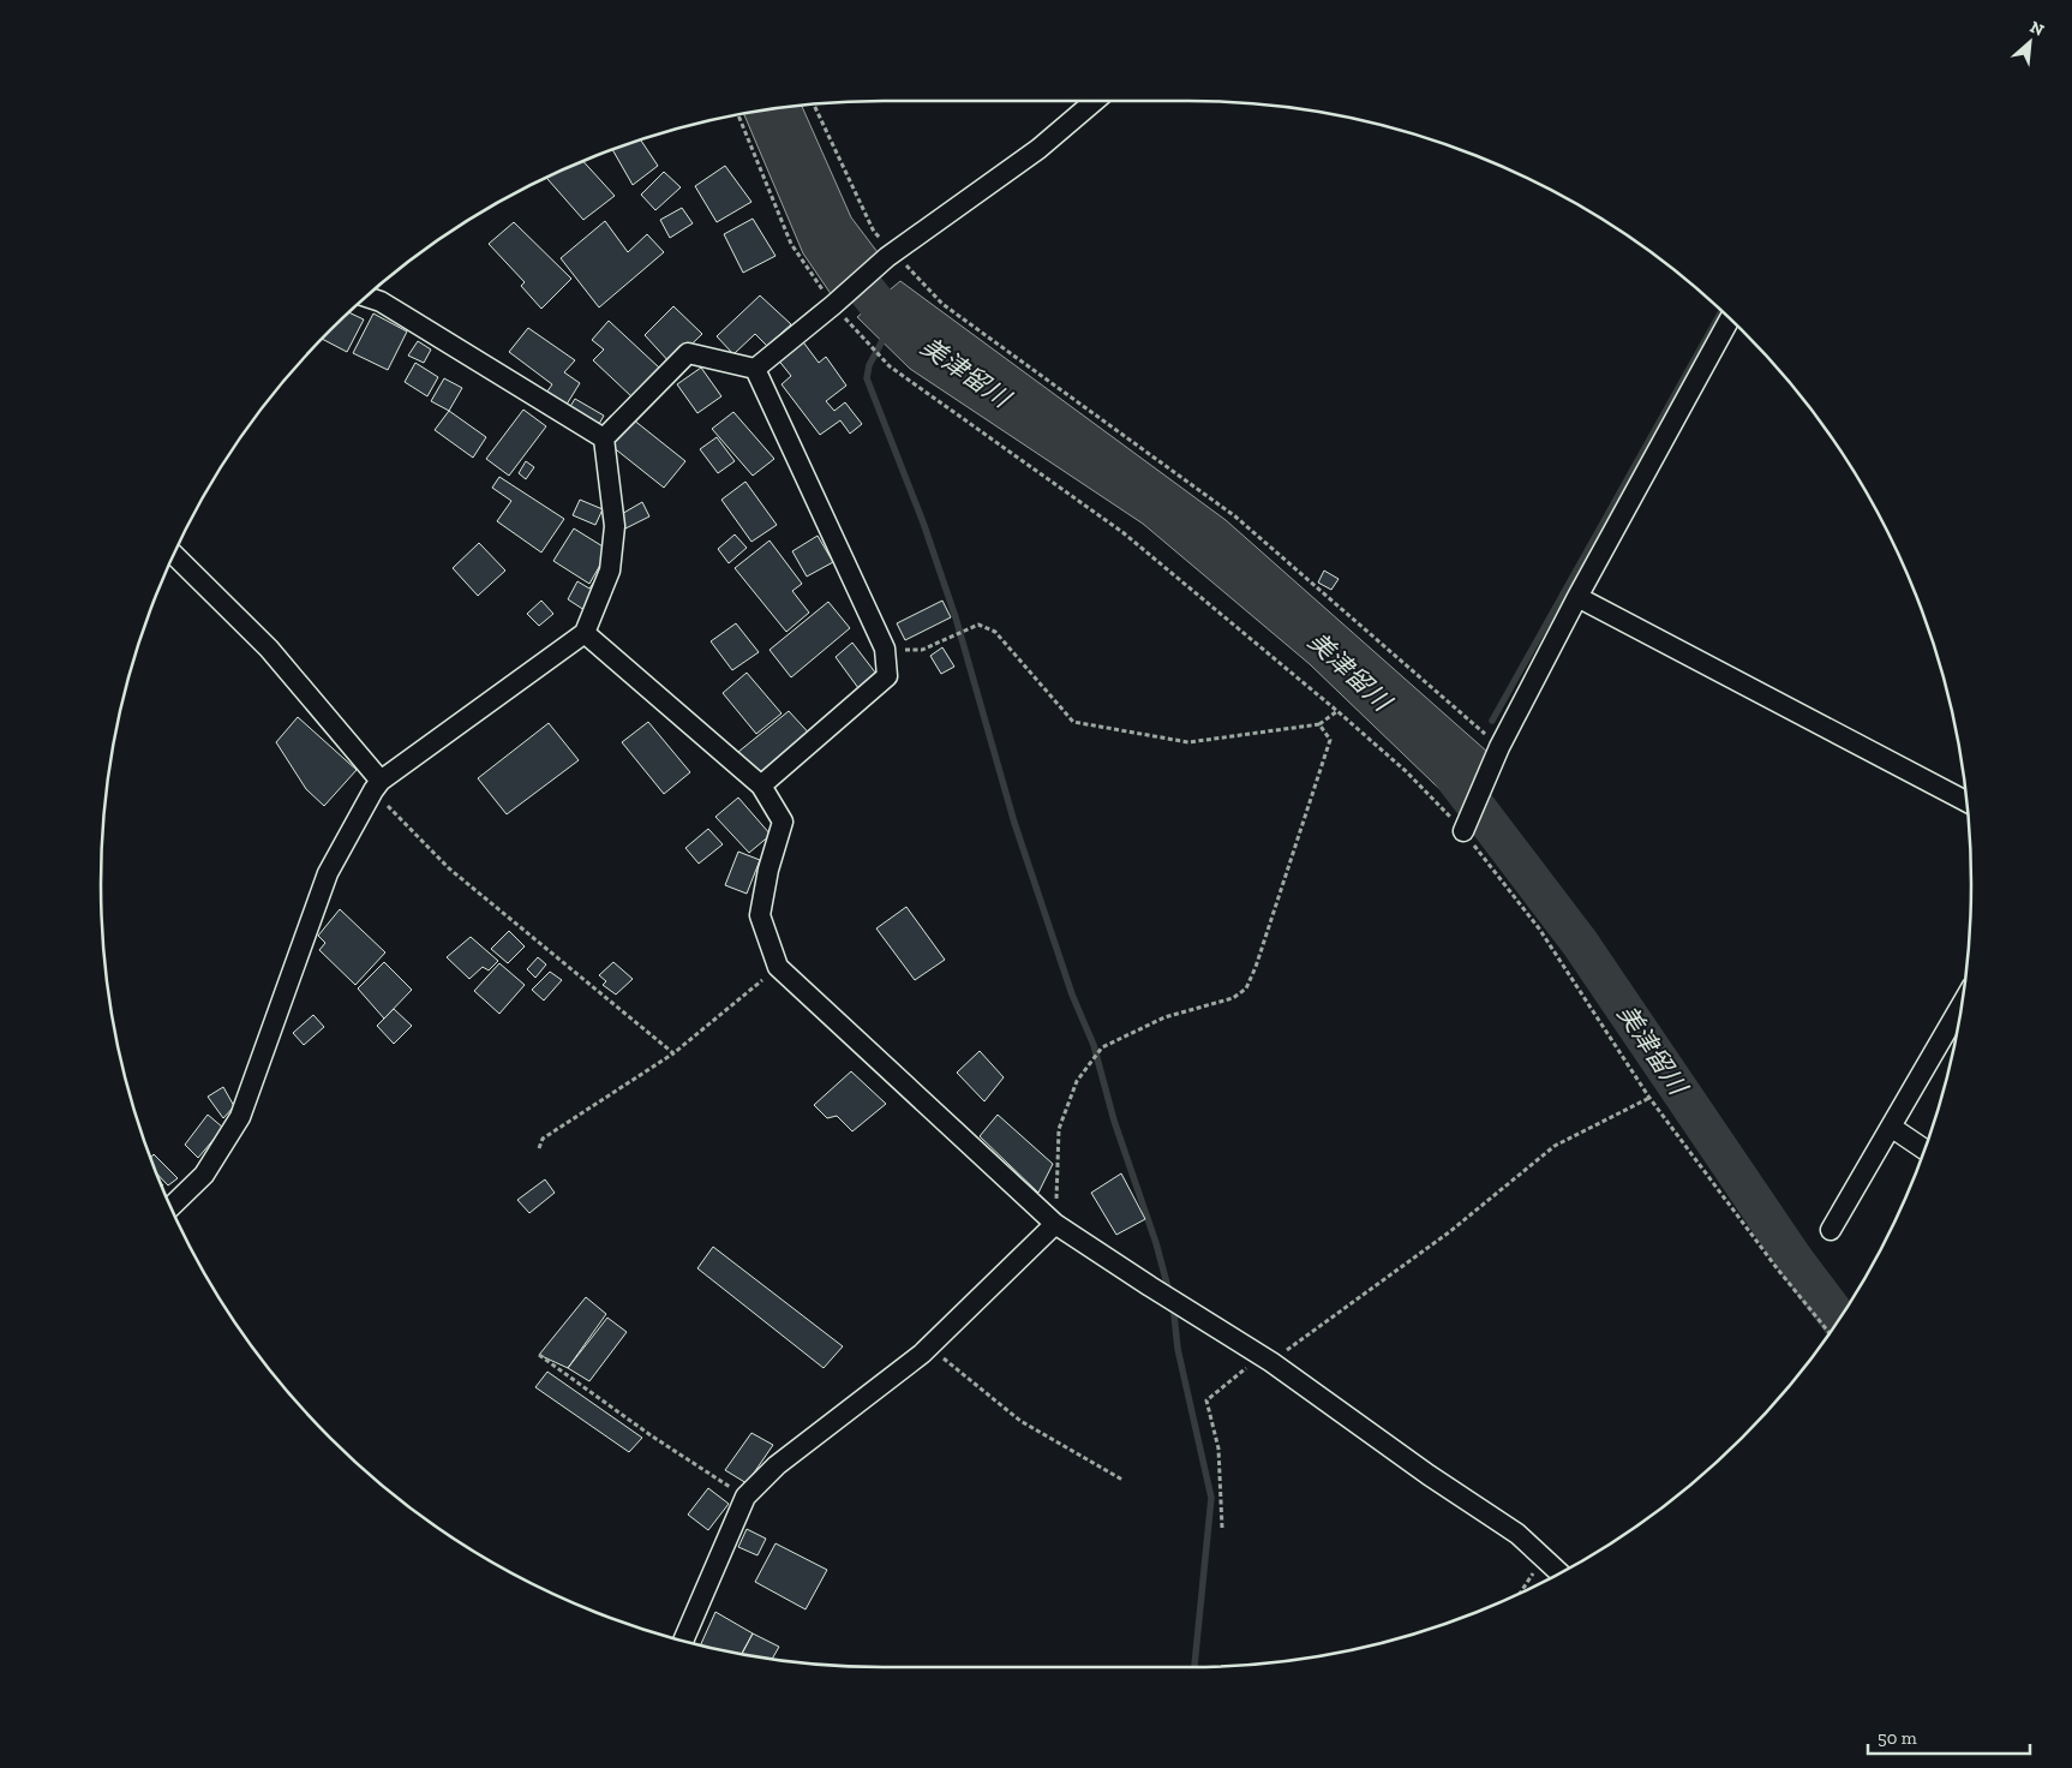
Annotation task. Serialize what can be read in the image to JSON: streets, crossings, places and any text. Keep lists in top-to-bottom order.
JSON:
{
  "water": ["美津留川"],
  "scale_bar": "50 m",
  "north": "top right"
}
